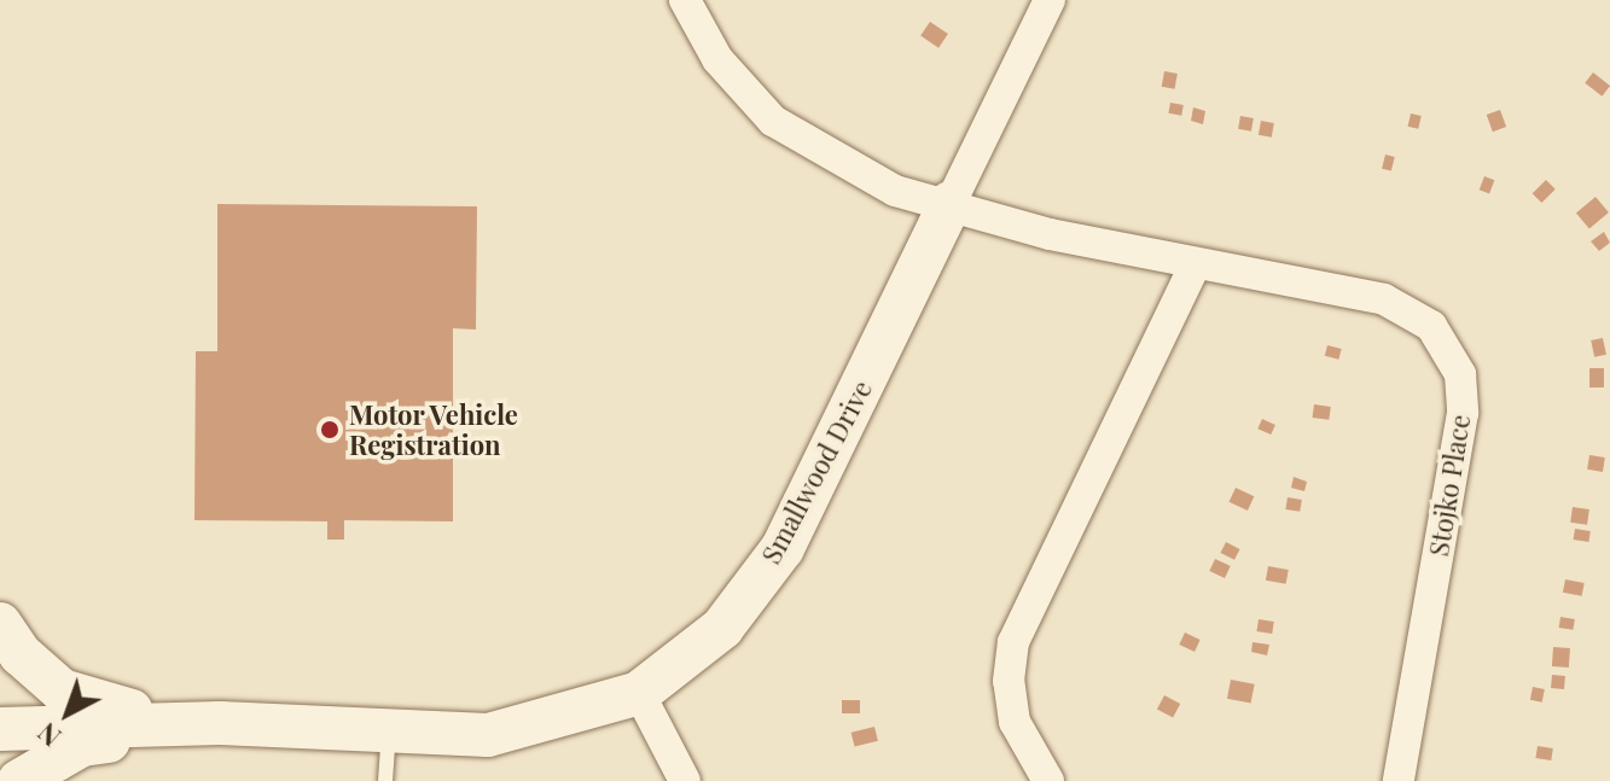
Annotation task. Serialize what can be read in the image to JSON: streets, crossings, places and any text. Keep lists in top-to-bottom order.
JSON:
{
  "streets": {
    "street": ["Smallwood Drive", "Stojko Place"]
  },
  "crossings": [
    ["Smallwood Drive", "Stojko Place"]
  ],
  "places": ["Motor Vehicle Registration"],
  "north": "bottom left"
}
